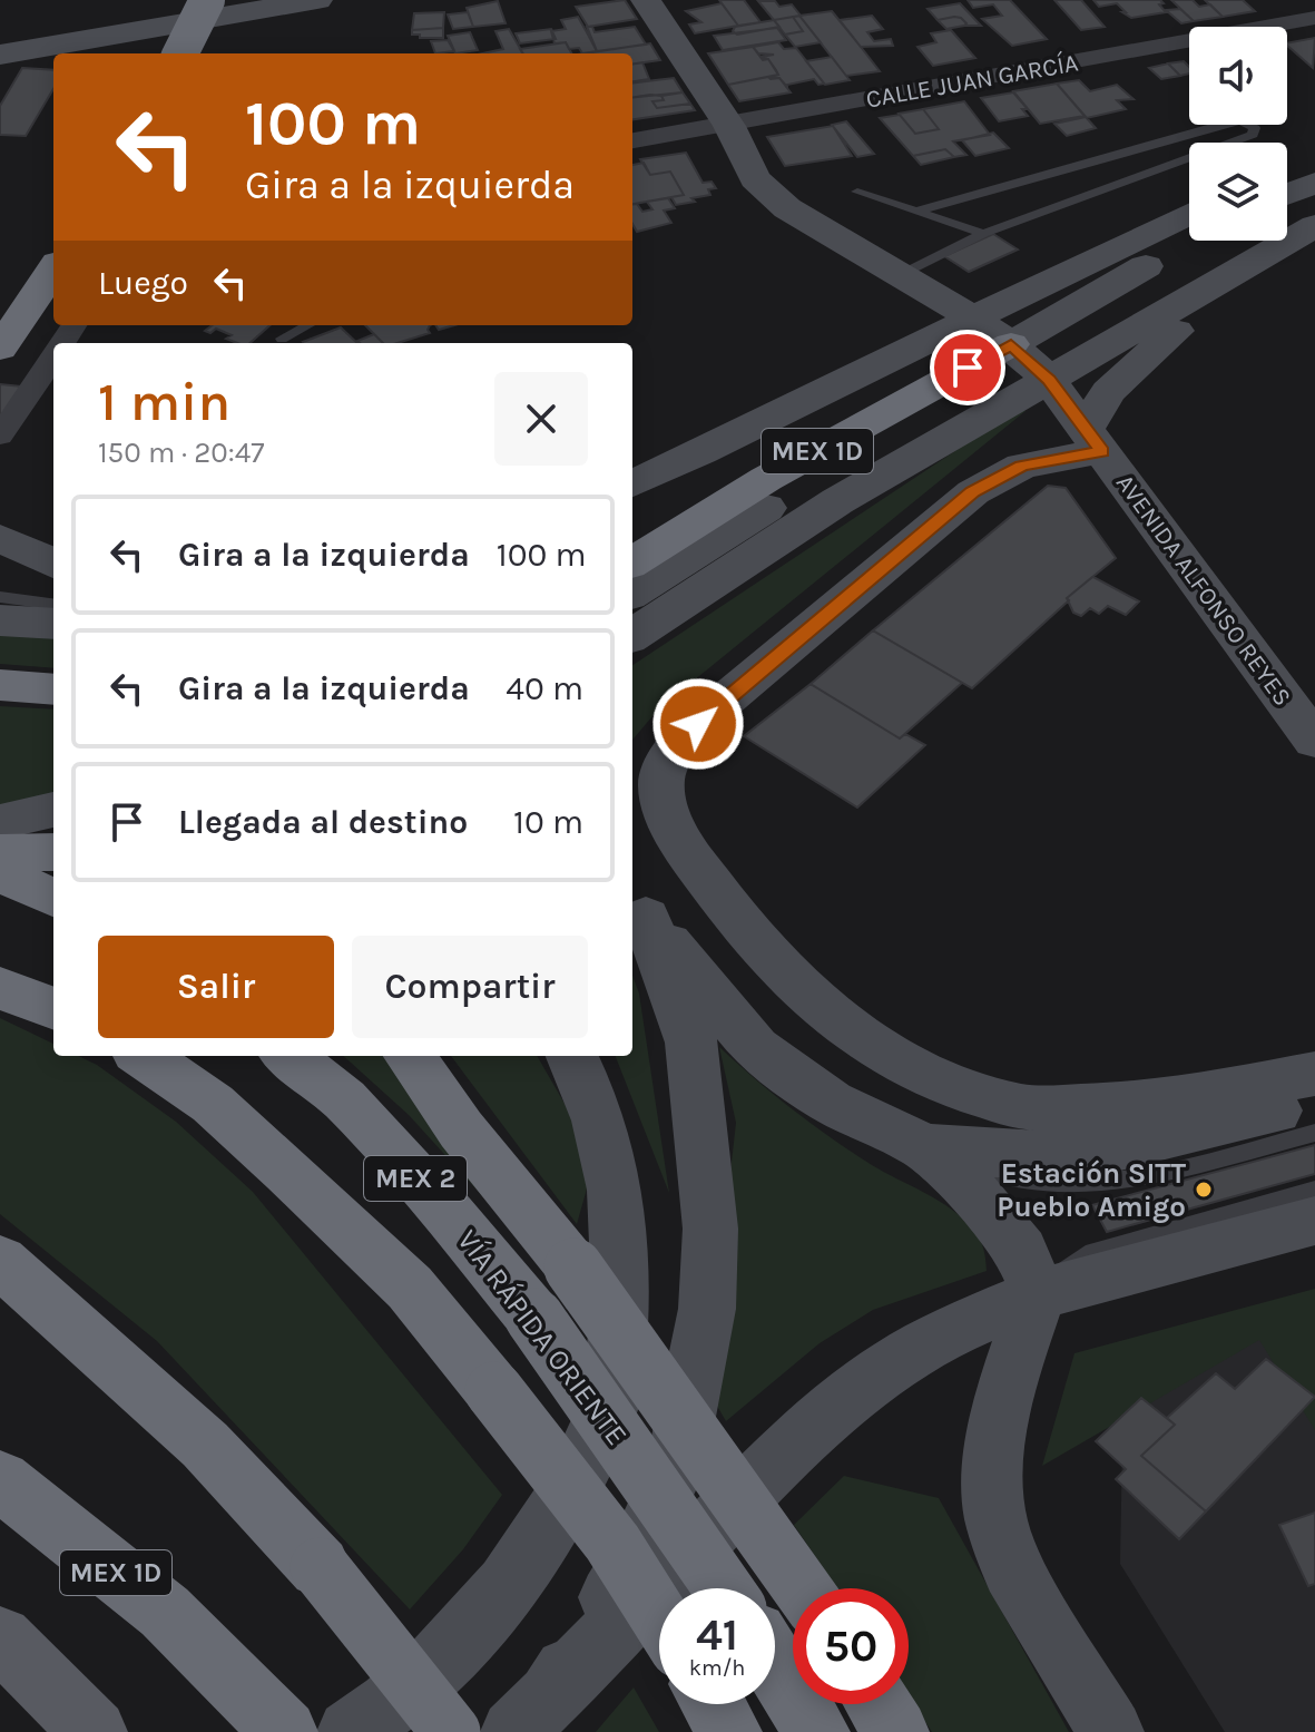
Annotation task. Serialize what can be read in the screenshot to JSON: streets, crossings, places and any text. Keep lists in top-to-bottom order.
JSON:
{
  "streets": {
    "highway": ["MEX 1D", "MEX 2", "VÍA RÁPIDA ORIENTE"],
    "main road": ["AVENIDA ALFONSO REYES"],
    "street": ["CALLE JUAN GARCÍA"]
  },
  "crossings": [
    ["CALLE JUAN GARCÍA", "AVENIDA ALFONSO REYES"],
    ["MEX 1D", "AVENIDA ALFONSO REYES"]
  ],
  "places": ["Estación SITT Pueblo Amigo"],
  "page": {
    "turn": ["100 m", "Gira a la izquierda"],
    "then": "Luego",
    "heading": ["1 min", "150 m · 20:47"],
    "list": [
      {
        "name": "Gira a la izquierda",
        "value": "100 m"
      },
      {
        "name": "Gira a la izquierda",
        "value": "40 m"
      },
      {
        "name": "Llegada al destino",
        "value": "10 m"
      }
    ],
    "buttons": ["Salir", "Compartir"],
    "speed": "41 km/h",
    "limit": "50"
  }
}
